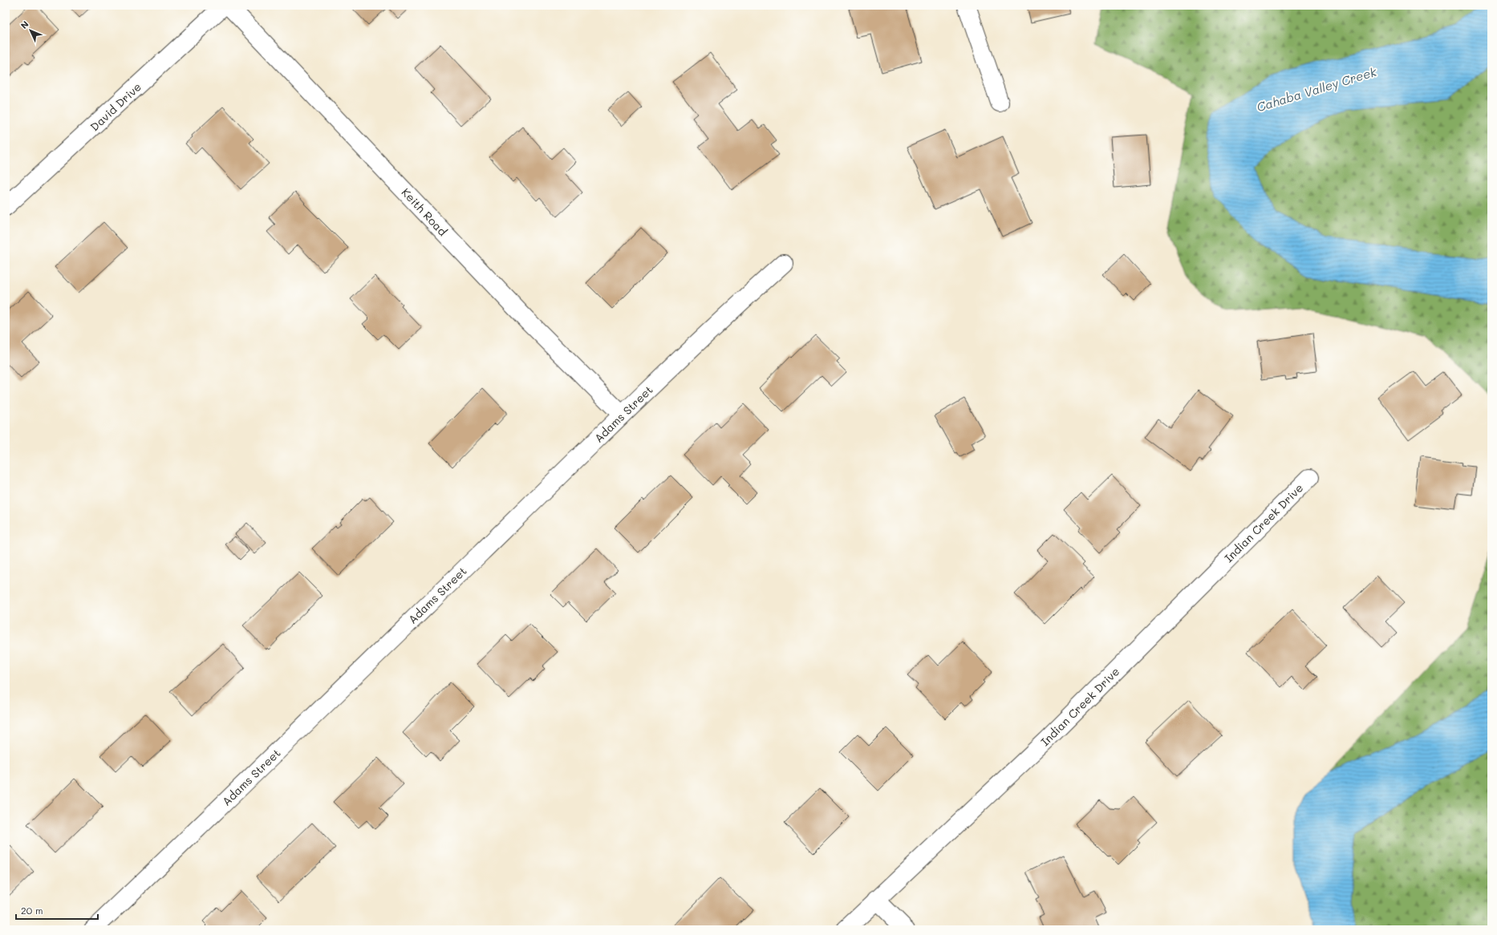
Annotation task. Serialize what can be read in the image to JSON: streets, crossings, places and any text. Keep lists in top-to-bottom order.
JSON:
{
  "streets": {
    "street": [
      "David Drive",
      "Keith Road",
      "Adams Street",
      "Indian Creek Drive"
    ]
  },
  "crossings": [
    ["Keith Road", "Adams Street"]
  ],
  "water": ["Cahaba Valley Creek"],
  "scale_bar": "20 m",
  "north": "top left"
}
